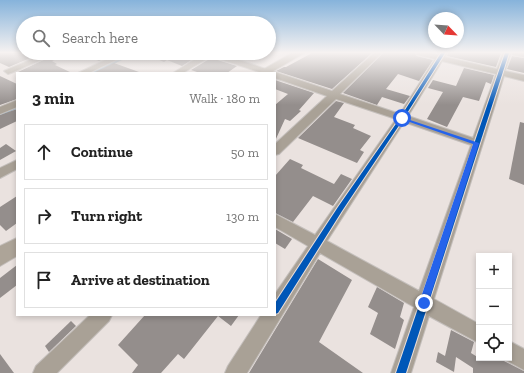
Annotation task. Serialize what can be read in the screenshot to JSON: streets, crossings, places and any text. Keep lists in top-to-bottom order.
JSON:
{
  "north": "bottom right",
  "page": {
    "search": "Search here",
    "heading": ["3 min", "Walk · 180 m"],
    "list": [
      ["Continue", "50 m"],
      ["Turn right", "130 m"],
      "Arrive at destination"
    ],
    "map_buttons": ["+", "−"]
  }
}
